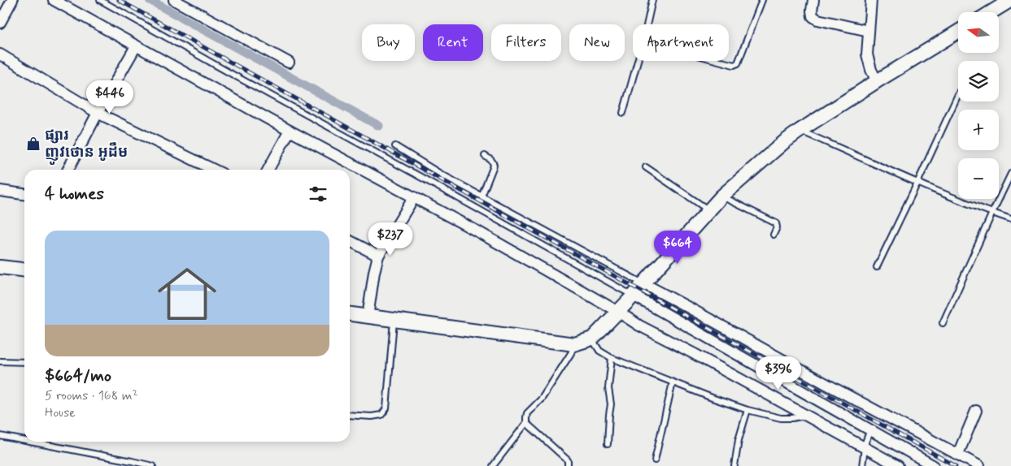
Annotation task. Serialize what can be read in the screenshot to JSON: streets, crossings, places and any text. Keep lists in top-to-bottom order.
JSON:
{
  "places": {
    "shop": ["ផ្សារ ញូវថោន អូដឹម"]
  },
  "north": "left",
  "page": {
    "map_buttons": ["+", "−"],
    "chip": [
      "Buy",
      "Rent",
      "Filters",
      "New",
      "Apartment"
    ],
    "price": [
      "$446",
      "$237",
      "$664",
      "$396"
    ],
    "heading": "4 homes",
    "list": [
      {
        "name": "$664/mo",
        "note": "5 rooms · 168 m² · House"
      }
    ]
  }
}
